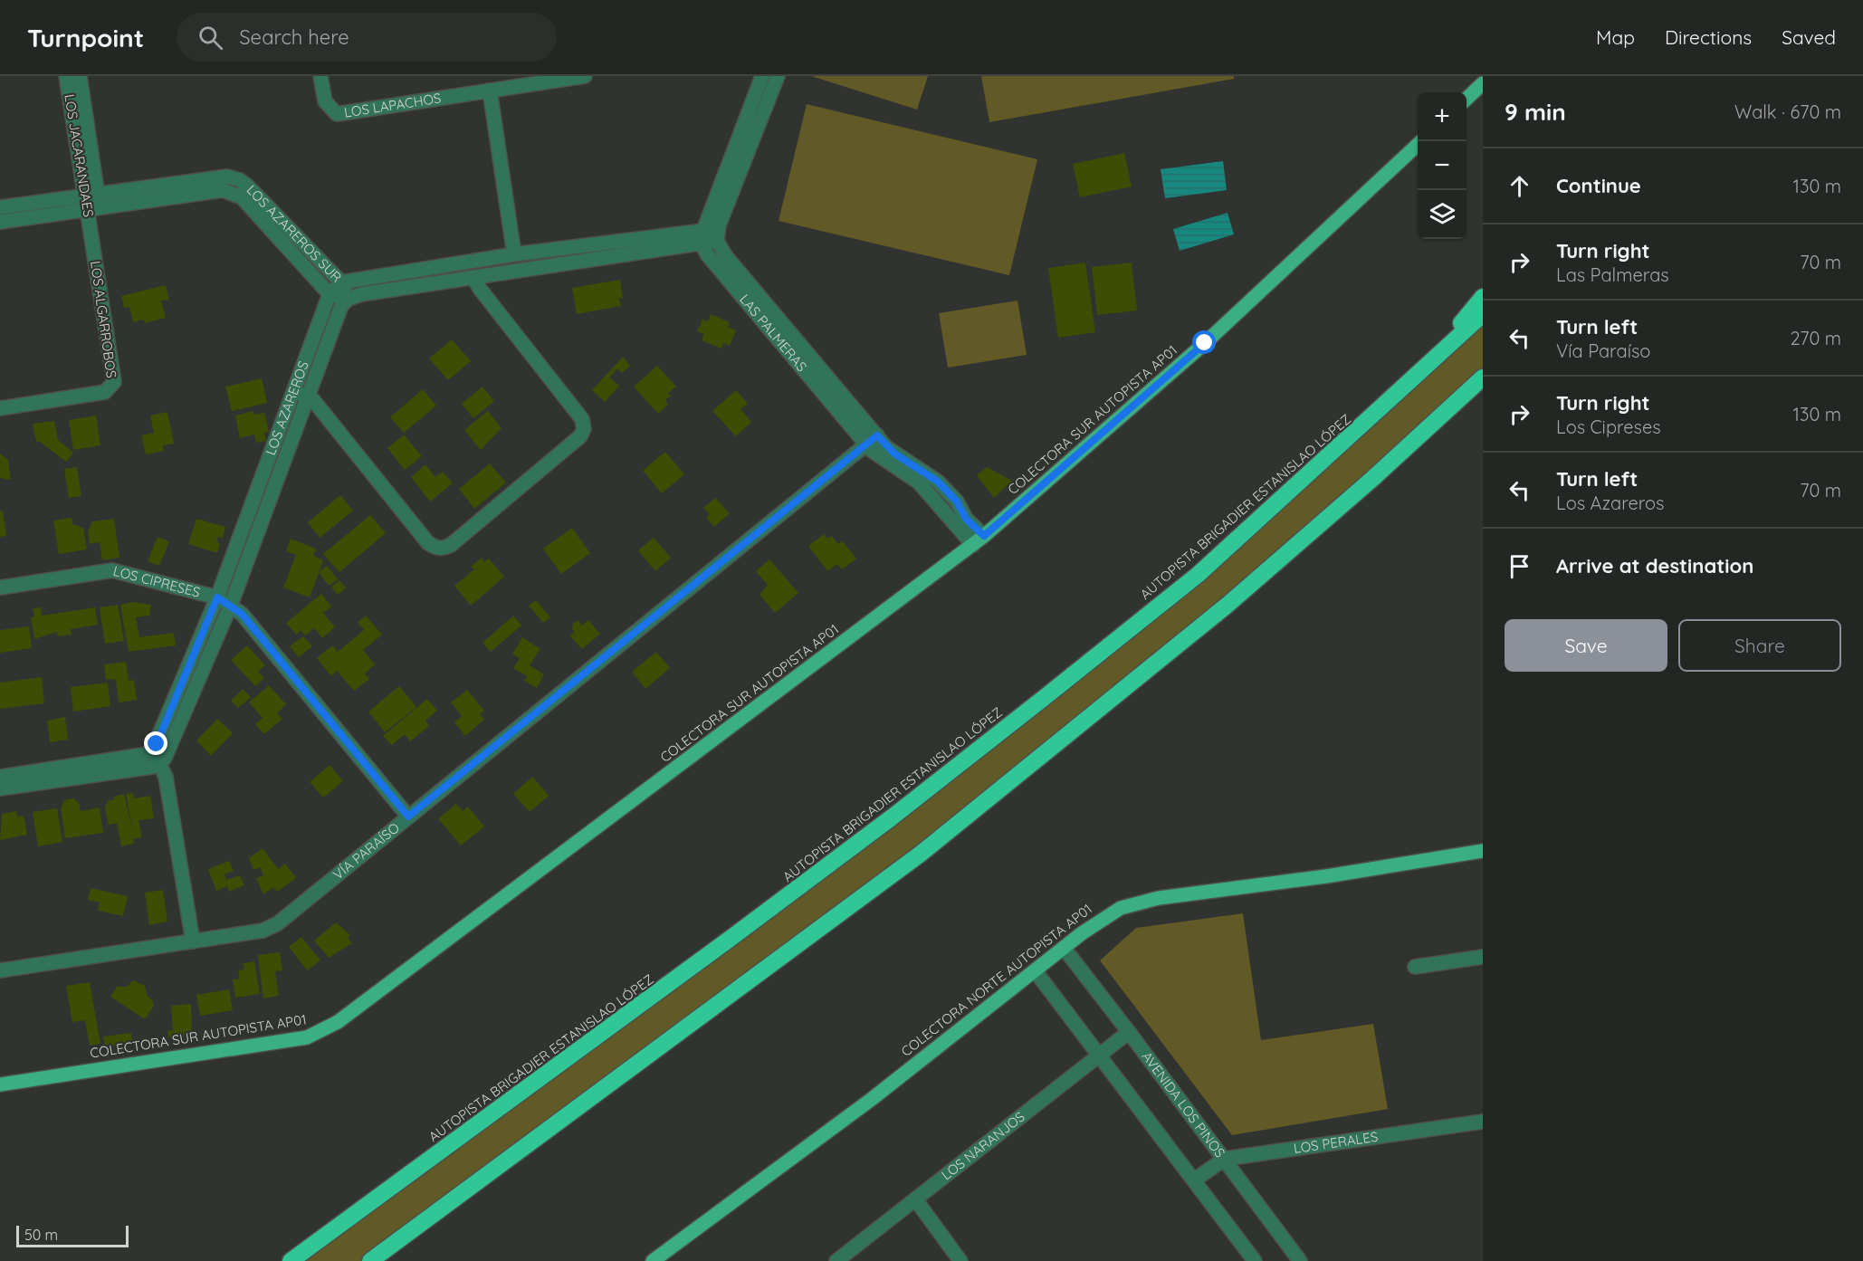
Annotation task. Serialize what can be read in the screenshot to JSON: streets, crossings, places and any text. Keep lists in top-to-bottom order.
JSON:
{
  "streets": {
    "highway": ["AUTOPISTA BRIGADIER ESTANISLAO LÓPEZ"],
    "main road": ["COLECTORA SUR AUTOPISTA AP01", "COLECTORA NORTE AUTOPISTA AP01"],
    "street": [
      "LOS LAPACHOS",
      "LOS JACARANDAES",
      "LOS AZAREROS SUR",
      "LOS ALGARROBOS",
      "LAS PALMERAS",
      "LOS AZAREROS",
      "LOS CIPRESES",
      "VÍA PARAÍSO",
      "AVENIDA LOS PINOS",
      "LOS PERALES",
      "LOS NARANJOS"
    ]
  },
  "crossings": [
    ["LOS JACARANDAES", "LOS AZAREROS SUR"],
    ["LOS JACARANDAES", "LOS ALGARROBOS"],
    ["LOS AZAREROS SUR", "LOS AZAREROS"],
    ["LAS PALMERAS", "COLECTORA SUR AUTOPISTA AP01"],
    ["LAS PALMERAS", "VÍA PARAÍSO"],
    ["LOS AZAREROS", "LOS CIPRESES"],
    ["LOS CIPRESES", "VÍA PARAÍSO"],
    ["COLECTORA NORTE AUTOPISTA AP01", "AVENIDA LOS PINOS"],
    ["AVENIDA LOS PINOS", "LOS PERALES"],
    ["AVENIDA LOS PINOS", "LOS NARANJOS"]
  ],
  "scale_bar": "50 m",
  "page": {
    "header": "Turnpoint",
    "search": "Search here",
    "nav": ["Map", "Directions", "Saved"],
    "heading": ["9 min", "Walk · 670 m"],
    "map_buttons": ["+", "−"],
    "list": [
      ["Continue", "130 m"],
      ["Turn right", "Las Palmeras", "70 m"],
      ["Turn left", "Vía Paraíso", "270 m"],
      ["Turn right", "Los Cipreses", "130 m"],
      ["Turn left", "Los Azareros", "70 m"],
      "Arrive at destination"
    ],
    "buttons": ["Save", "Share"],
    "scale": "50 m"
  }
}
